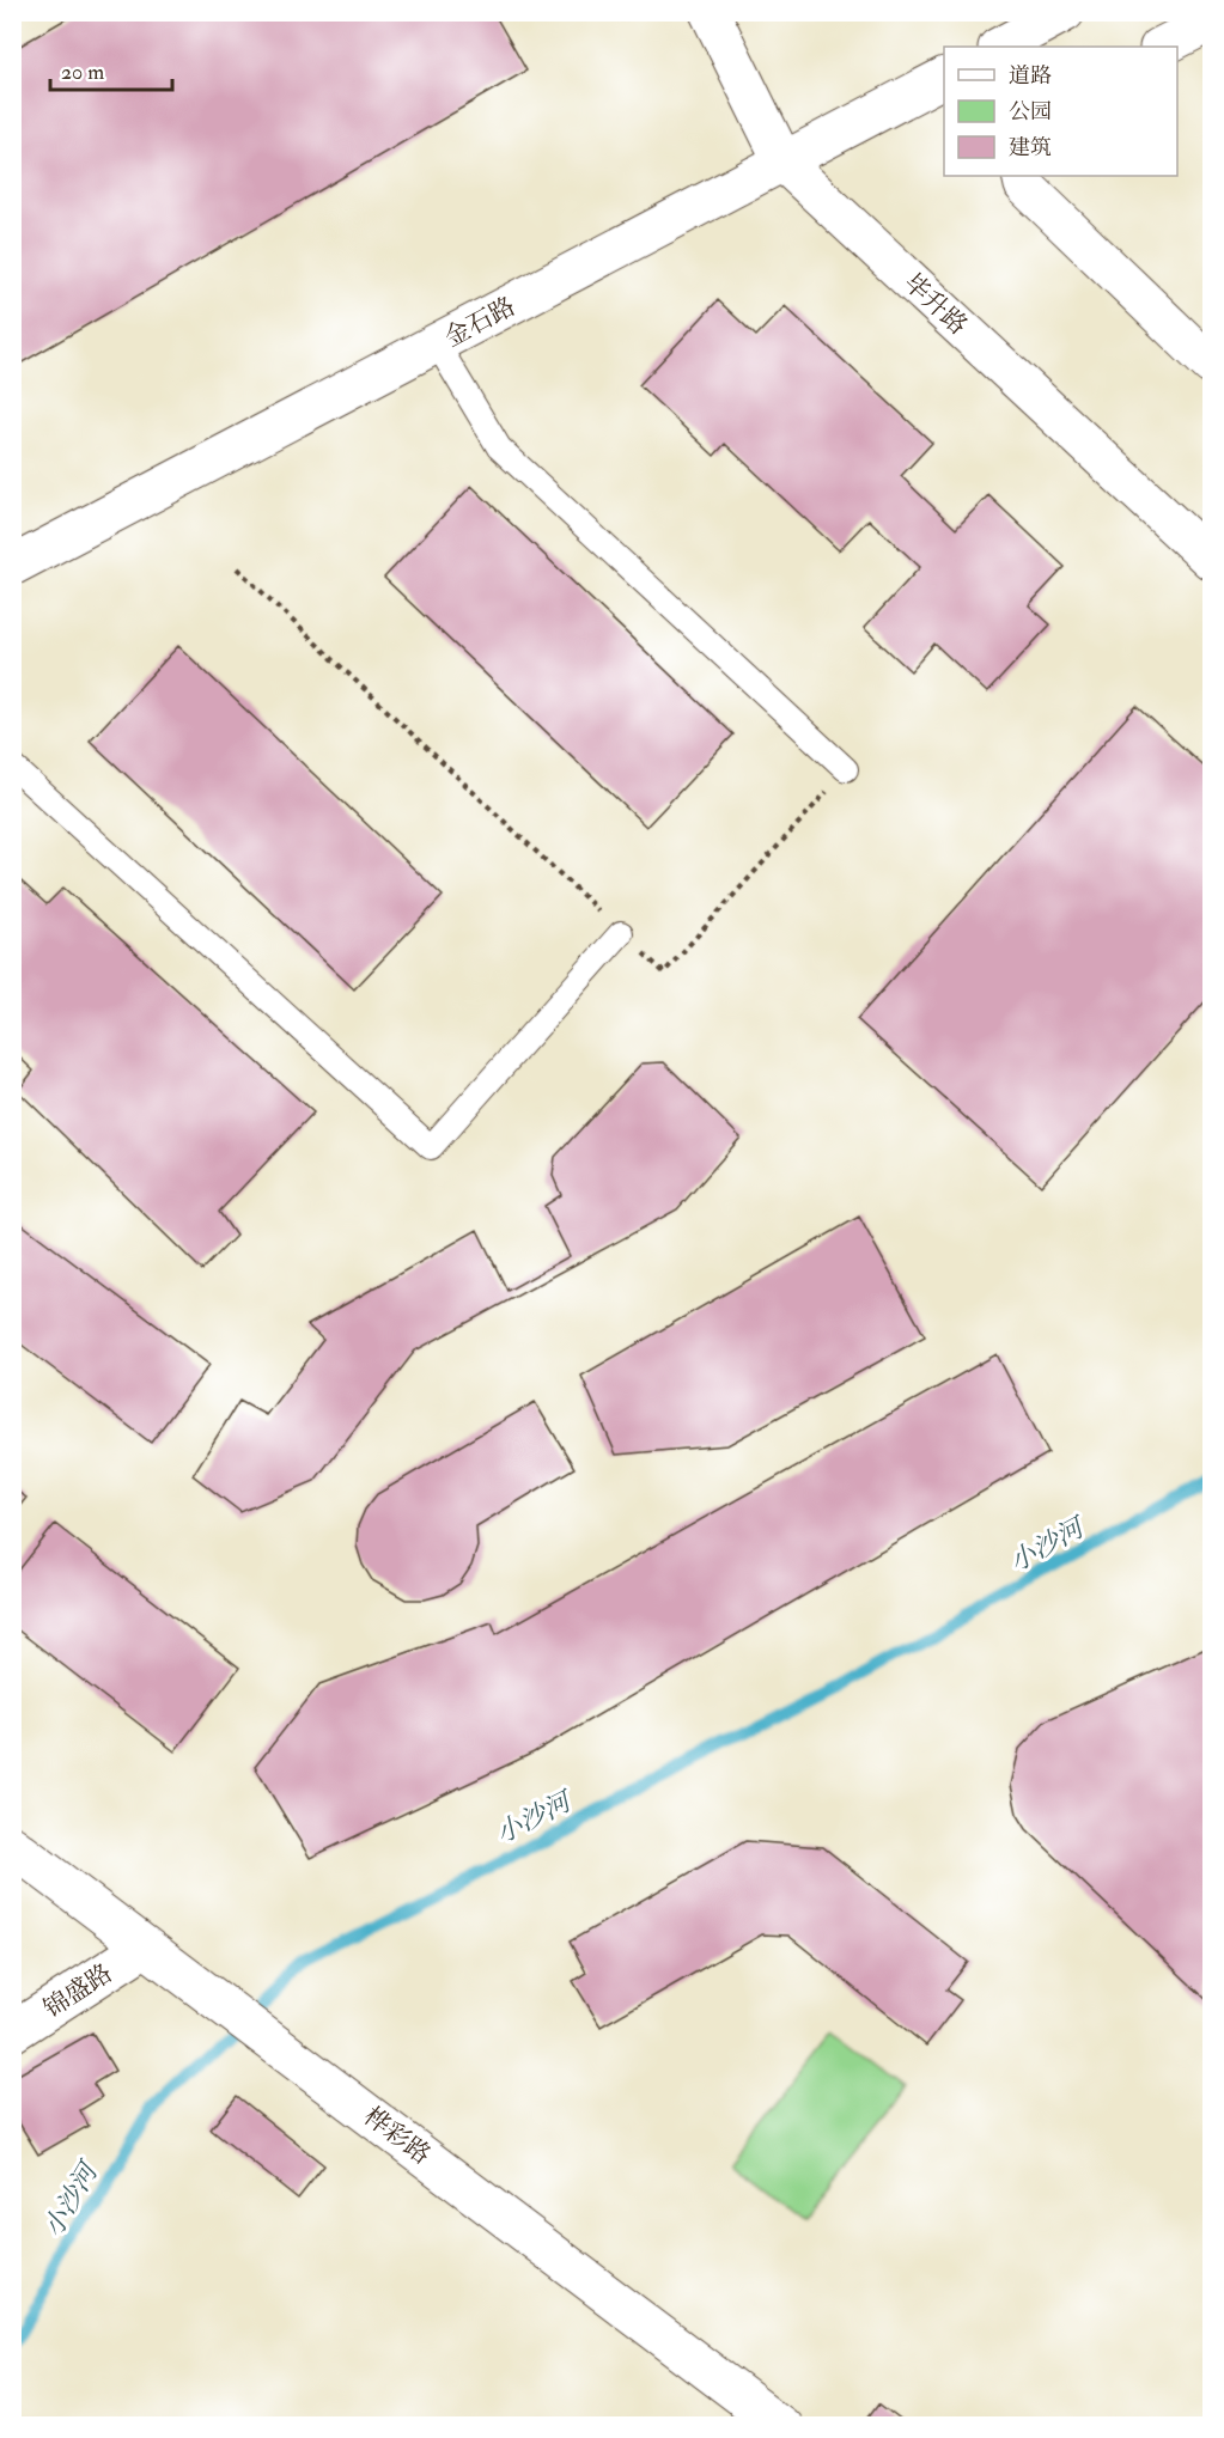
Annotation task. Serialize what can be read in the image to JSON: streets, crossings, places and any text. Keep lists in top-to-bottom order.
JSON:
{
  "streets": {
    "street": [
      "毕升路",
      "金石路",
      "锦盛路",
      "桦彩路"
    ]
  },
  "crossings": [
    ["毕升路", "金石路"],
    ["锦盛路", "桦彩路"]
  ],
  "water": ["小沙河"],
  "legend": ["道路", "公园", "建筑"],
  "scale_bar": "20 m"
}
